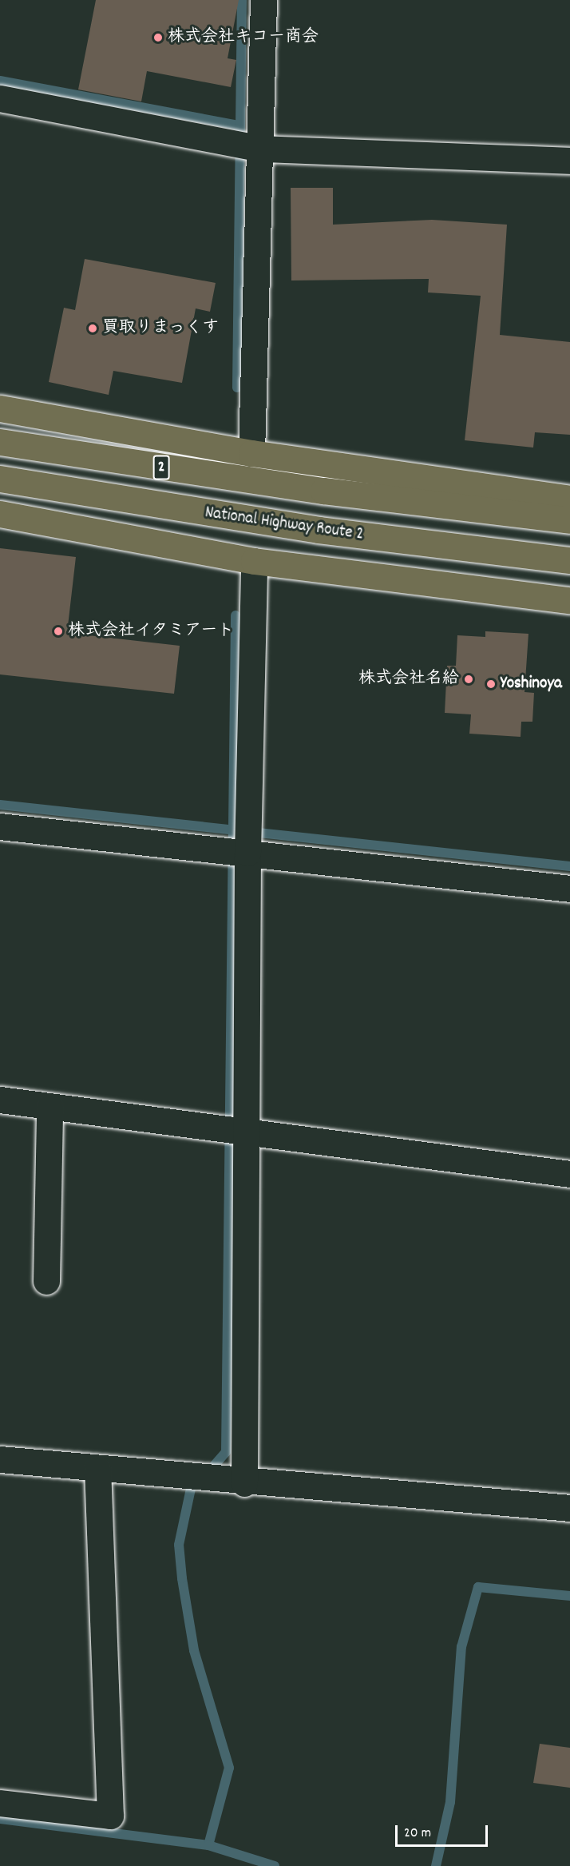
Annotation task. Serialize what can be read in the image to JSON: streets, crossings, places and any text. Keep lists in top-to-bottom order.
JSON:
{
  "streets": {
    "highway": ["2", "National Highway Route 2"]
  },
  "places": [
    "株式会社キコー商会",
    "買取りまっくす",
    "株式会社イタミアート",
    "株式会社名給",
    "Yoshinoya"
  ],
  "scale_bar": "20 m"
}
